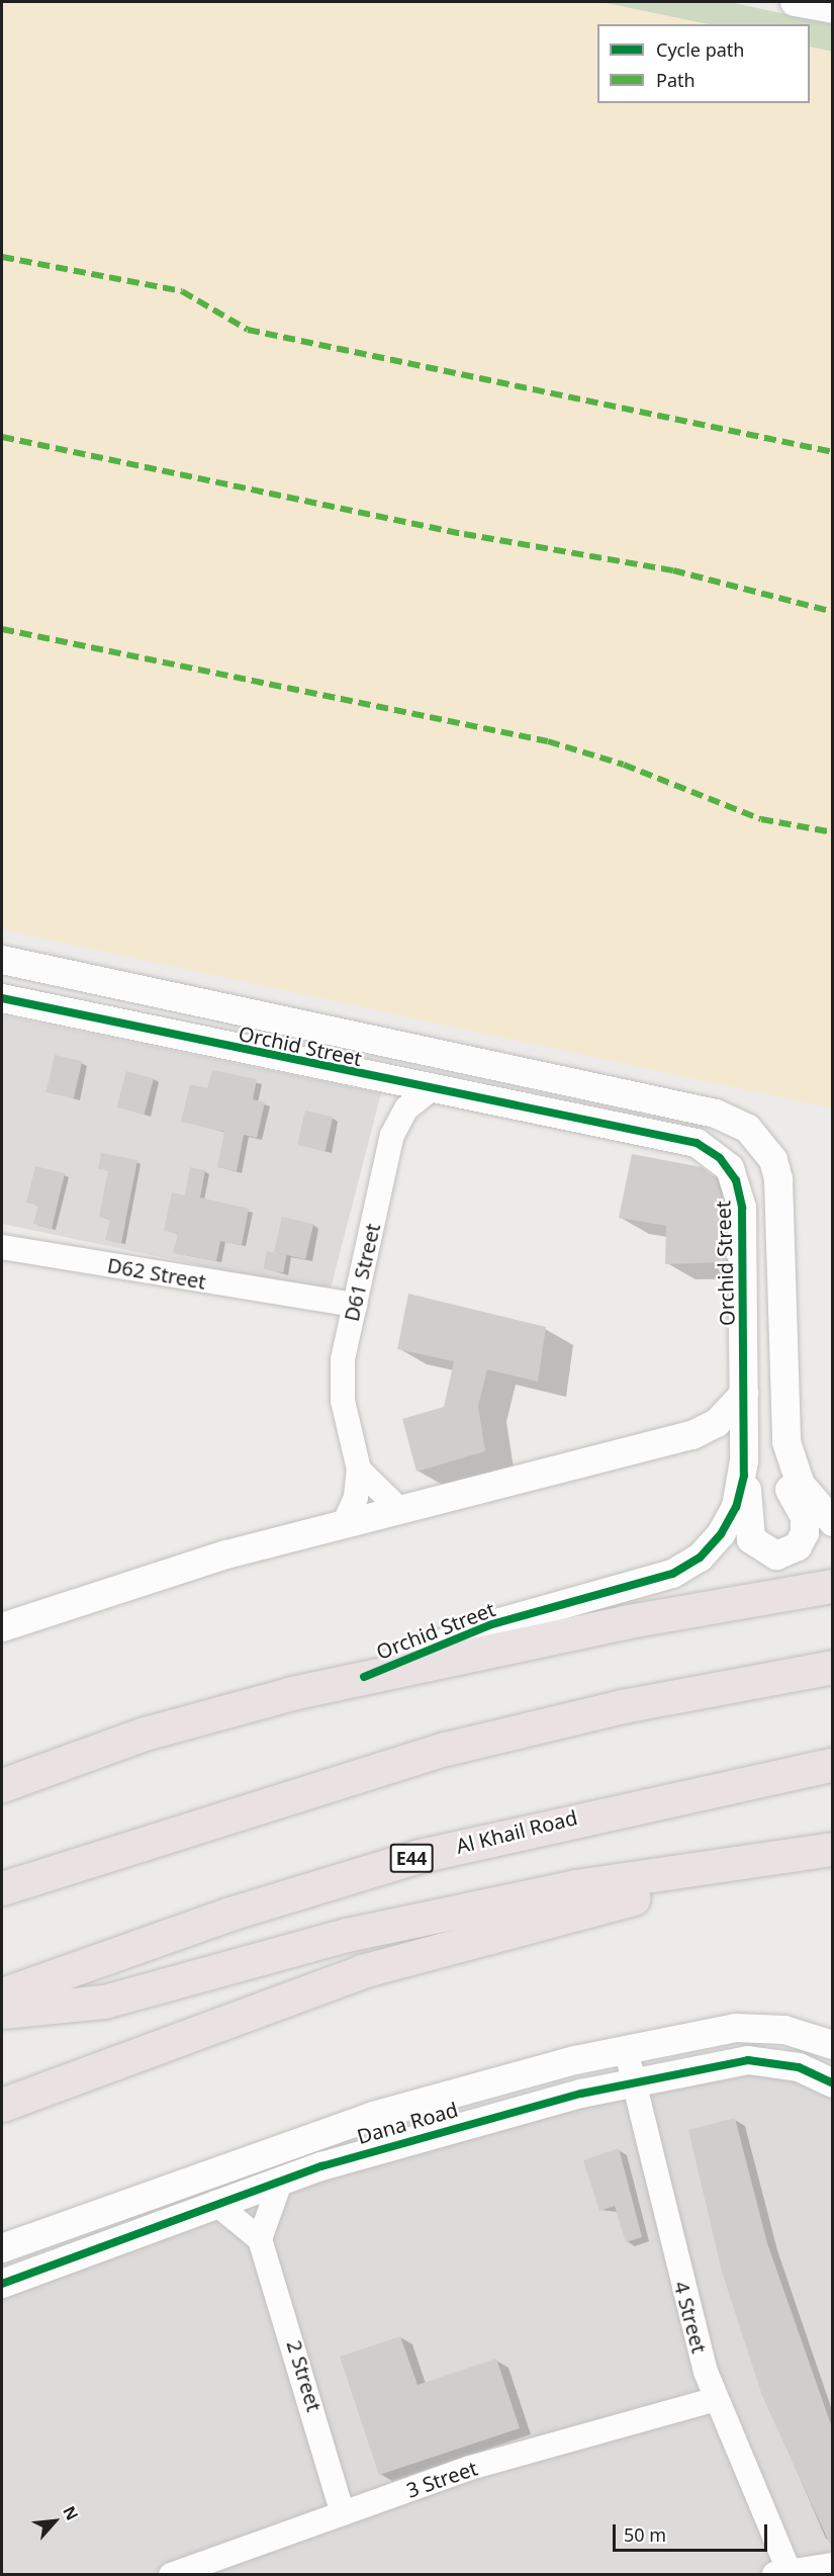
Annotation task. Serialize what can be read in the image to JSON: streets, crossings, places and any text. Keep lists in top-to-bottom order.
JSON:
{
  "streets": {
    "highway": ["Al Khail Road", "E44"],
    "street": [
      "Orchid Street",
      "D61 Street",
      "D62 Street",
      "Dana Road",
      "4 Street",
      "2 Street",
      "3 Street"
    ]
  },
  "crossings": [
    ["Orchid Street", "D61 Street"],
    ["D61 Street", "D62 Street"],
    ["Dana Road", "4 Street"],
    ["4 Street", "3 Street"],
    ["2 Street", "3 Street"]
  ],
  "legend": ["Cycle path", "Path"],
  "scale_bar": "50 m",
  "north": "top right"
}
